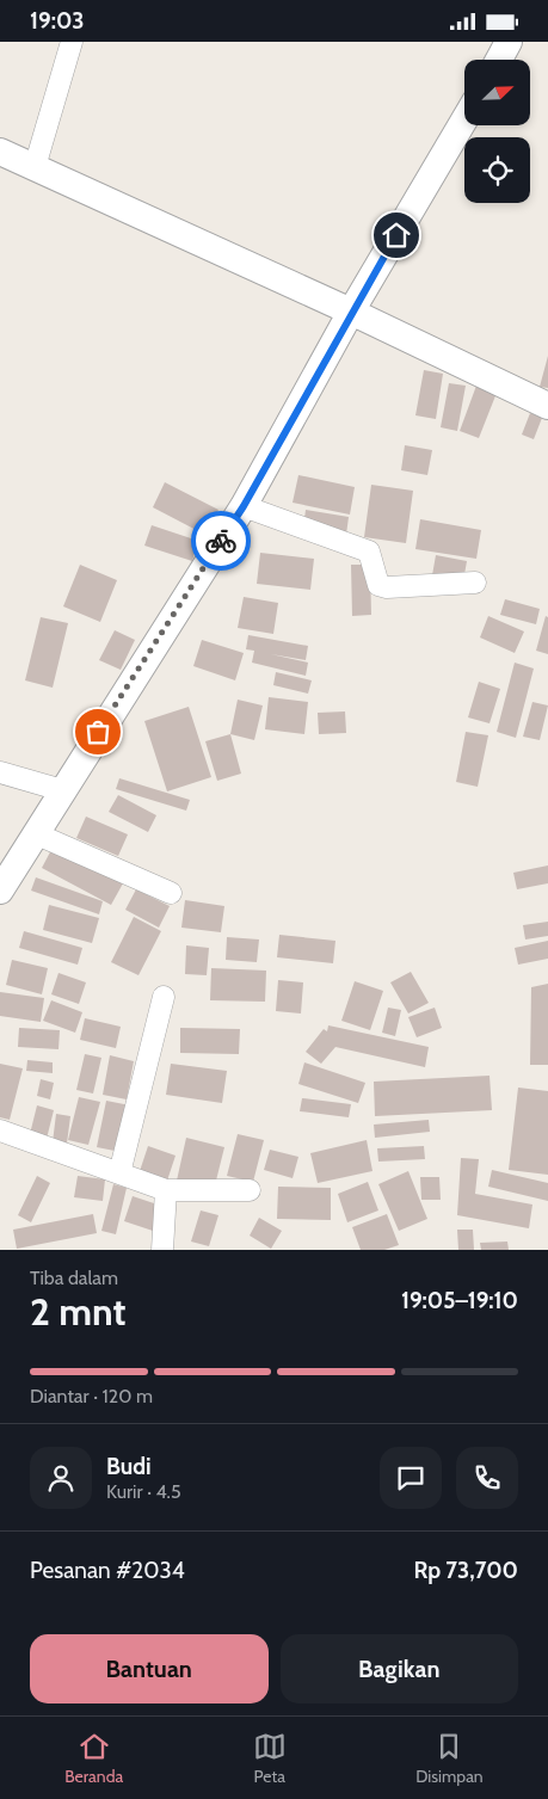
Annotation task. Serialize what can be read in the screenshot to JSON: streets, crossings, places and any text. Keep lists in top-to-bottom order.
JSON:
{
  "north": "top right",
  "page": {
    "status": "19:03",
    "heading": ["2 mnt", "Tiba dalam", "19:05–19:10"],
    "panel": [
      "Budi",
      "Kurir · 4.5",
      "Pesanan #2034",
      "Rp 73,700"
    ],
    "bar": "Diantar · 120 m",
    "buttons": ["Bantuan", "Bagikan"],
    "tabs": ["Beranda", "Peta", "Disimpan"]
  }
}
